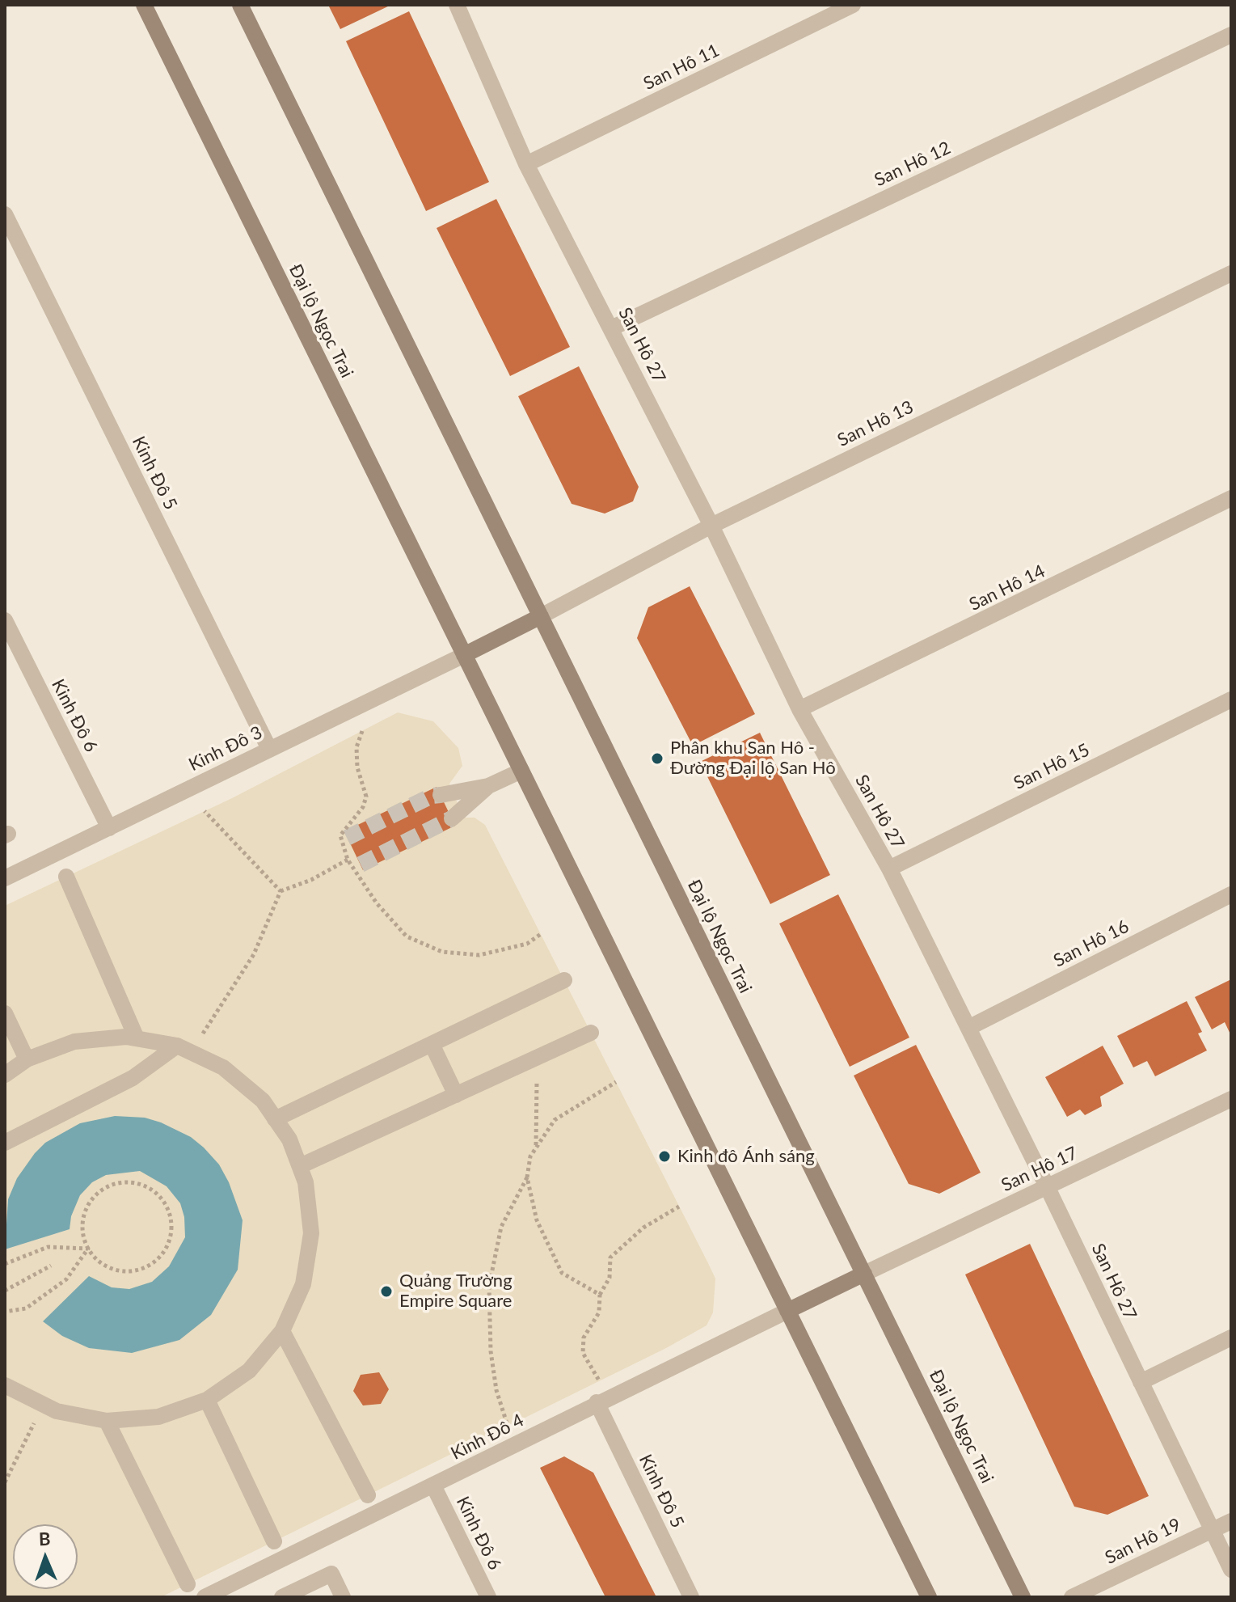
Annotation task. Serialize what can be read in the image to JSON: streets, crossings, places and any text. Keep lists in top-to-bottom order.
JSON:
{
  "streets": {
    "main road": ["Đại lộ Ngọc Trai"],
    "street": [
      "San Hô 11",
      "San Hô 12",
      "San Hô 27",
      "San Hô 13",
      "Kinh Đô 5",
      "San Hô 14",
      "Kinh Đô 6",
      "Kinh Đô 3",
      "San Hô 15",
      "San Hô 16",
      "San Hô 17",
      "Kinh Đô 4",
      "San Hô 19"
    ]
  },
  "crossings": [
    ["San Hô 11", "San Hô 27"],
    ["San Hô 12", "San Hô 27"],
    ["Đại lộ Ngọc Trai", "San Hô 13"],
    ["Đại lộ Ngọc Trai", "Kinh Đô 3"],
    ["Đại lộ Ngọc Trai", "San Hô 17"],
    ["Đại lộ Ngọc Trai", "Kinh Đô 4"],
    ["San Hô 27", "San Hô 13"],
    ["San Hô 27", "San Hô 14"],
    ["San Hô 27", "San Hô 15"],
    ["San Hô 27", "San Hô 16"],
    ["San Hô 27", "San Hô 17"],
    ["San Hô 27", "San Hô 19"],
    ["Kinh Đô 5", "Kinh Đô 3"],
    ["Kinh Đô 5", "Kinh Đô 4"],
    ["Kinh Đô 6", "Kinh Đô 3"],
    ["Kinh Đô 6", "Kinh Đô 4"]
  ],
  "places": ["Phân khu San Hô - Đường Đại lộ San Hô", "Kinh đô Ánh sáng", "Quảng Trường Empire Square"],
  "north": "top"
}
